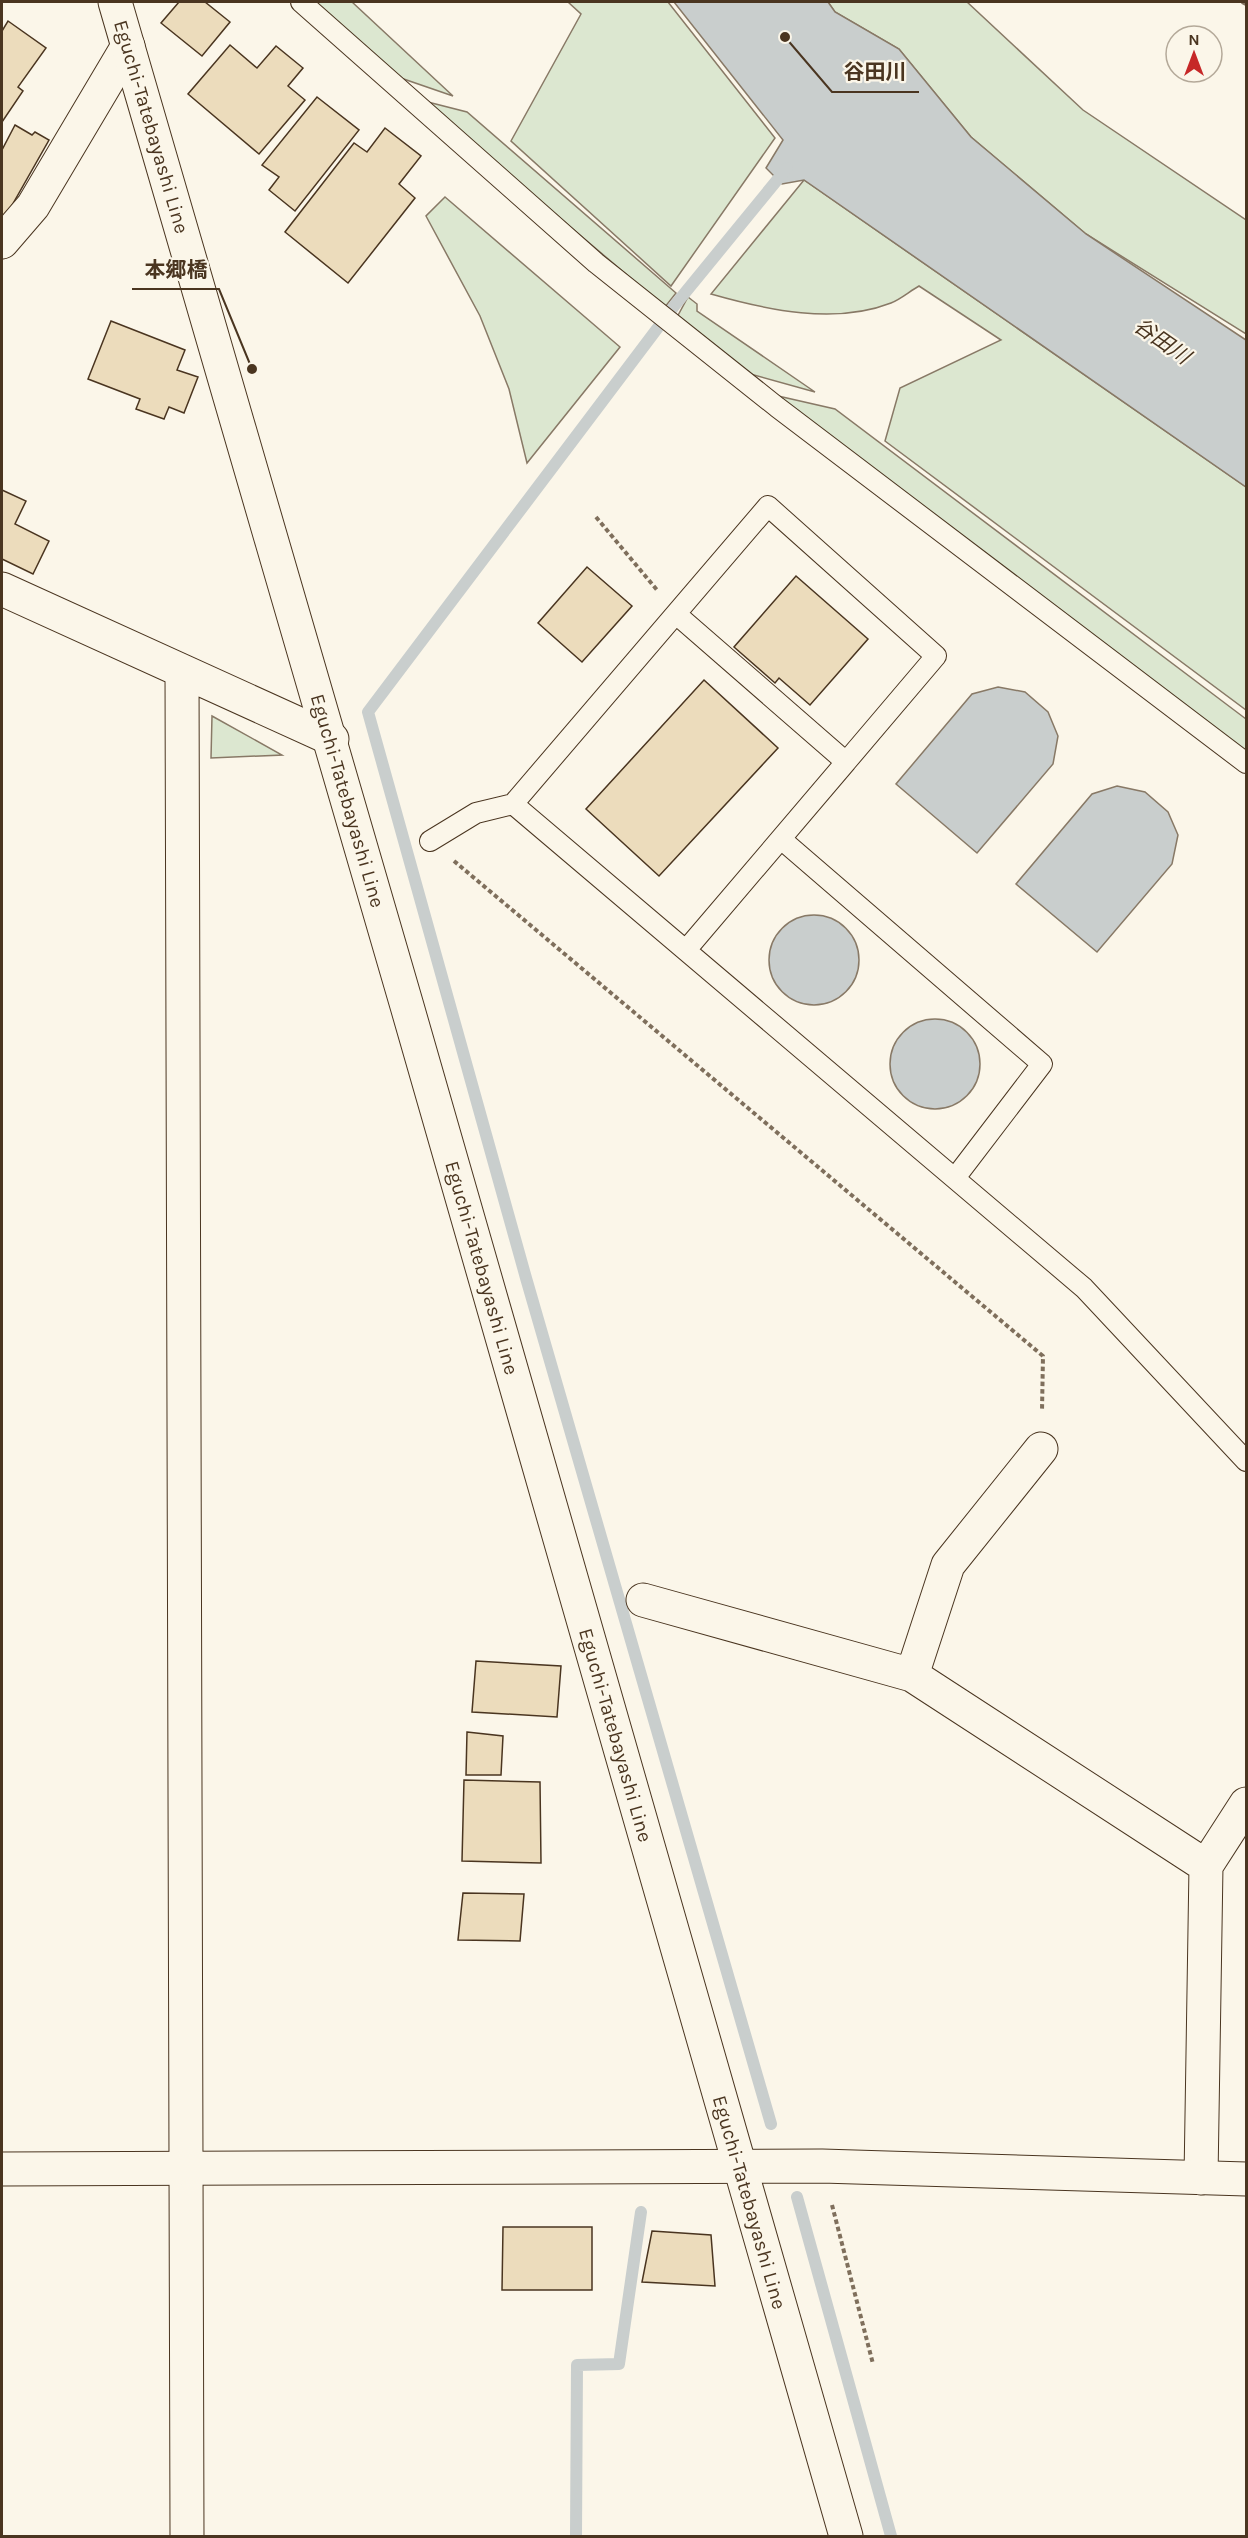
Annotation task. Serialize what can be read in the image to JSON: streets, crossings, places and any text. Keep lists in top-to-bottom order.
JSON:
{
  "streets": {
    "street": ["Eguchi-Tatebayashi Line"]
  },
  "water": ["谷田川"],
  "places": ["谷田川", "本郷橋"],
  "north": "top"
}
